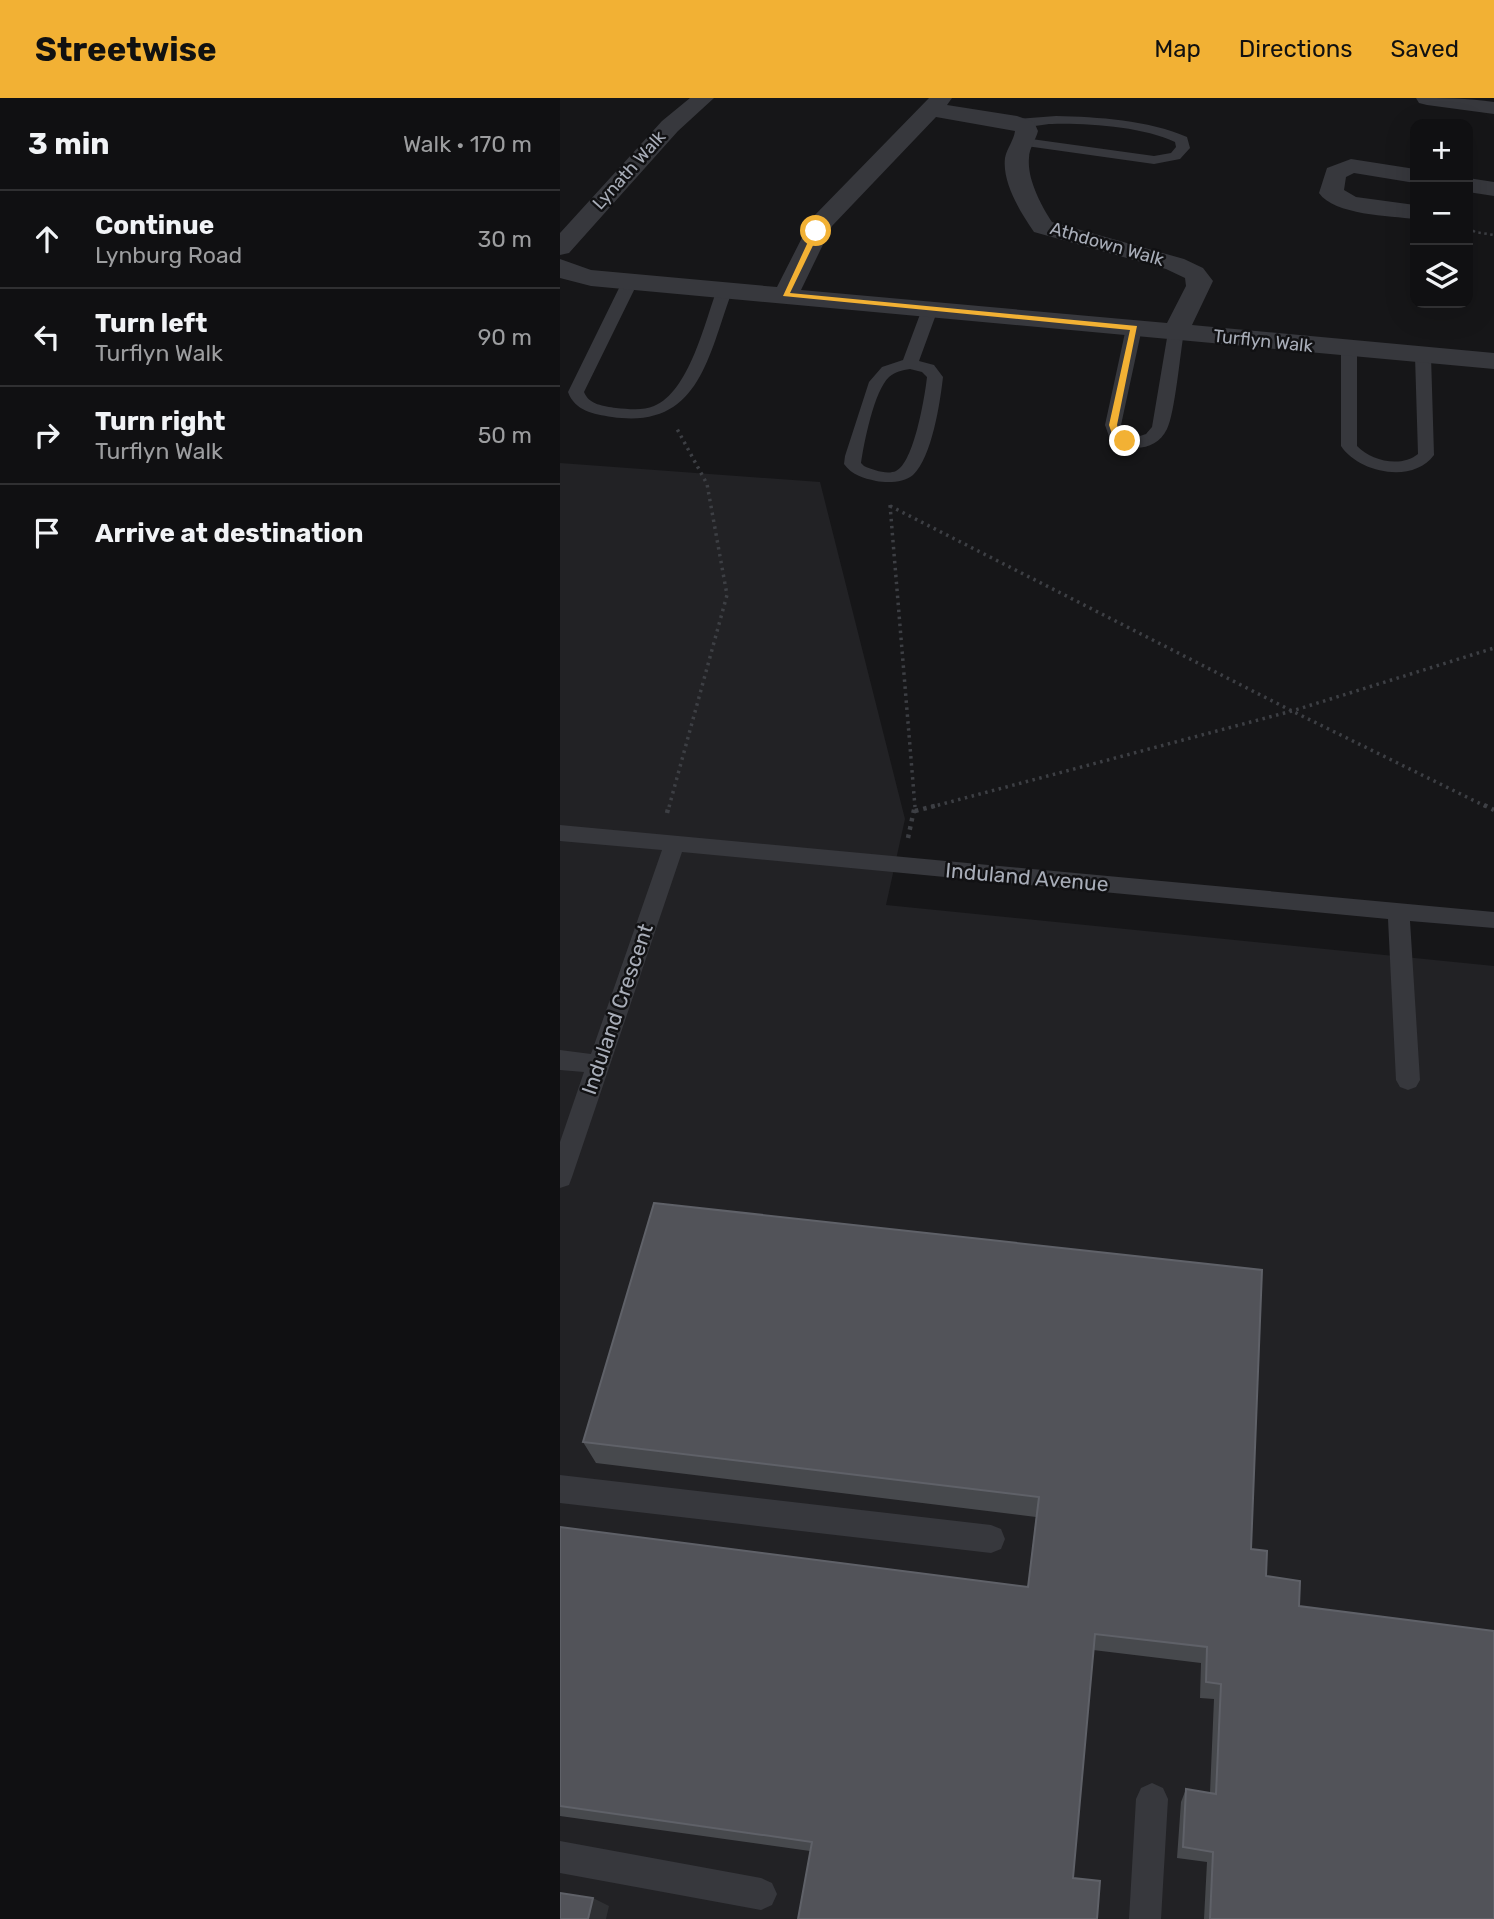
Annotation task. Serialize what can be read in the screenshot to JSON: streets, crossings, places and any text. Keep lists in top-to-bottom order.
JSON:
{
  "streets": {
    "street": ["Lynath Walk", "Athdown Walk", "Turflyn Walk"],
    "lane": ["Induland Avenue", "Induland Crescent"]
  },
  "crossings": [
    ["Athdown Walk", "Turflyn Walk"],
    ["Induland Avenue", "Induland Crescent"]
  ],
  "page": {
    "header": "Streetwise",
    "nav": ["Map", "Directions", "Saved"],
    "heading": ["3 min", "Walk · 170 m"],
    "map_buttons": ["+", "−"],
    "list": [
      ["Continue", "Lynburg Road", "30 m"],
      ["Turn left", "Turflyn Walk", "90 m"],
      ["Turn right", "Turflyn Walk", "50 m"],
      "Arrive at destination"
    ]
  }
}
